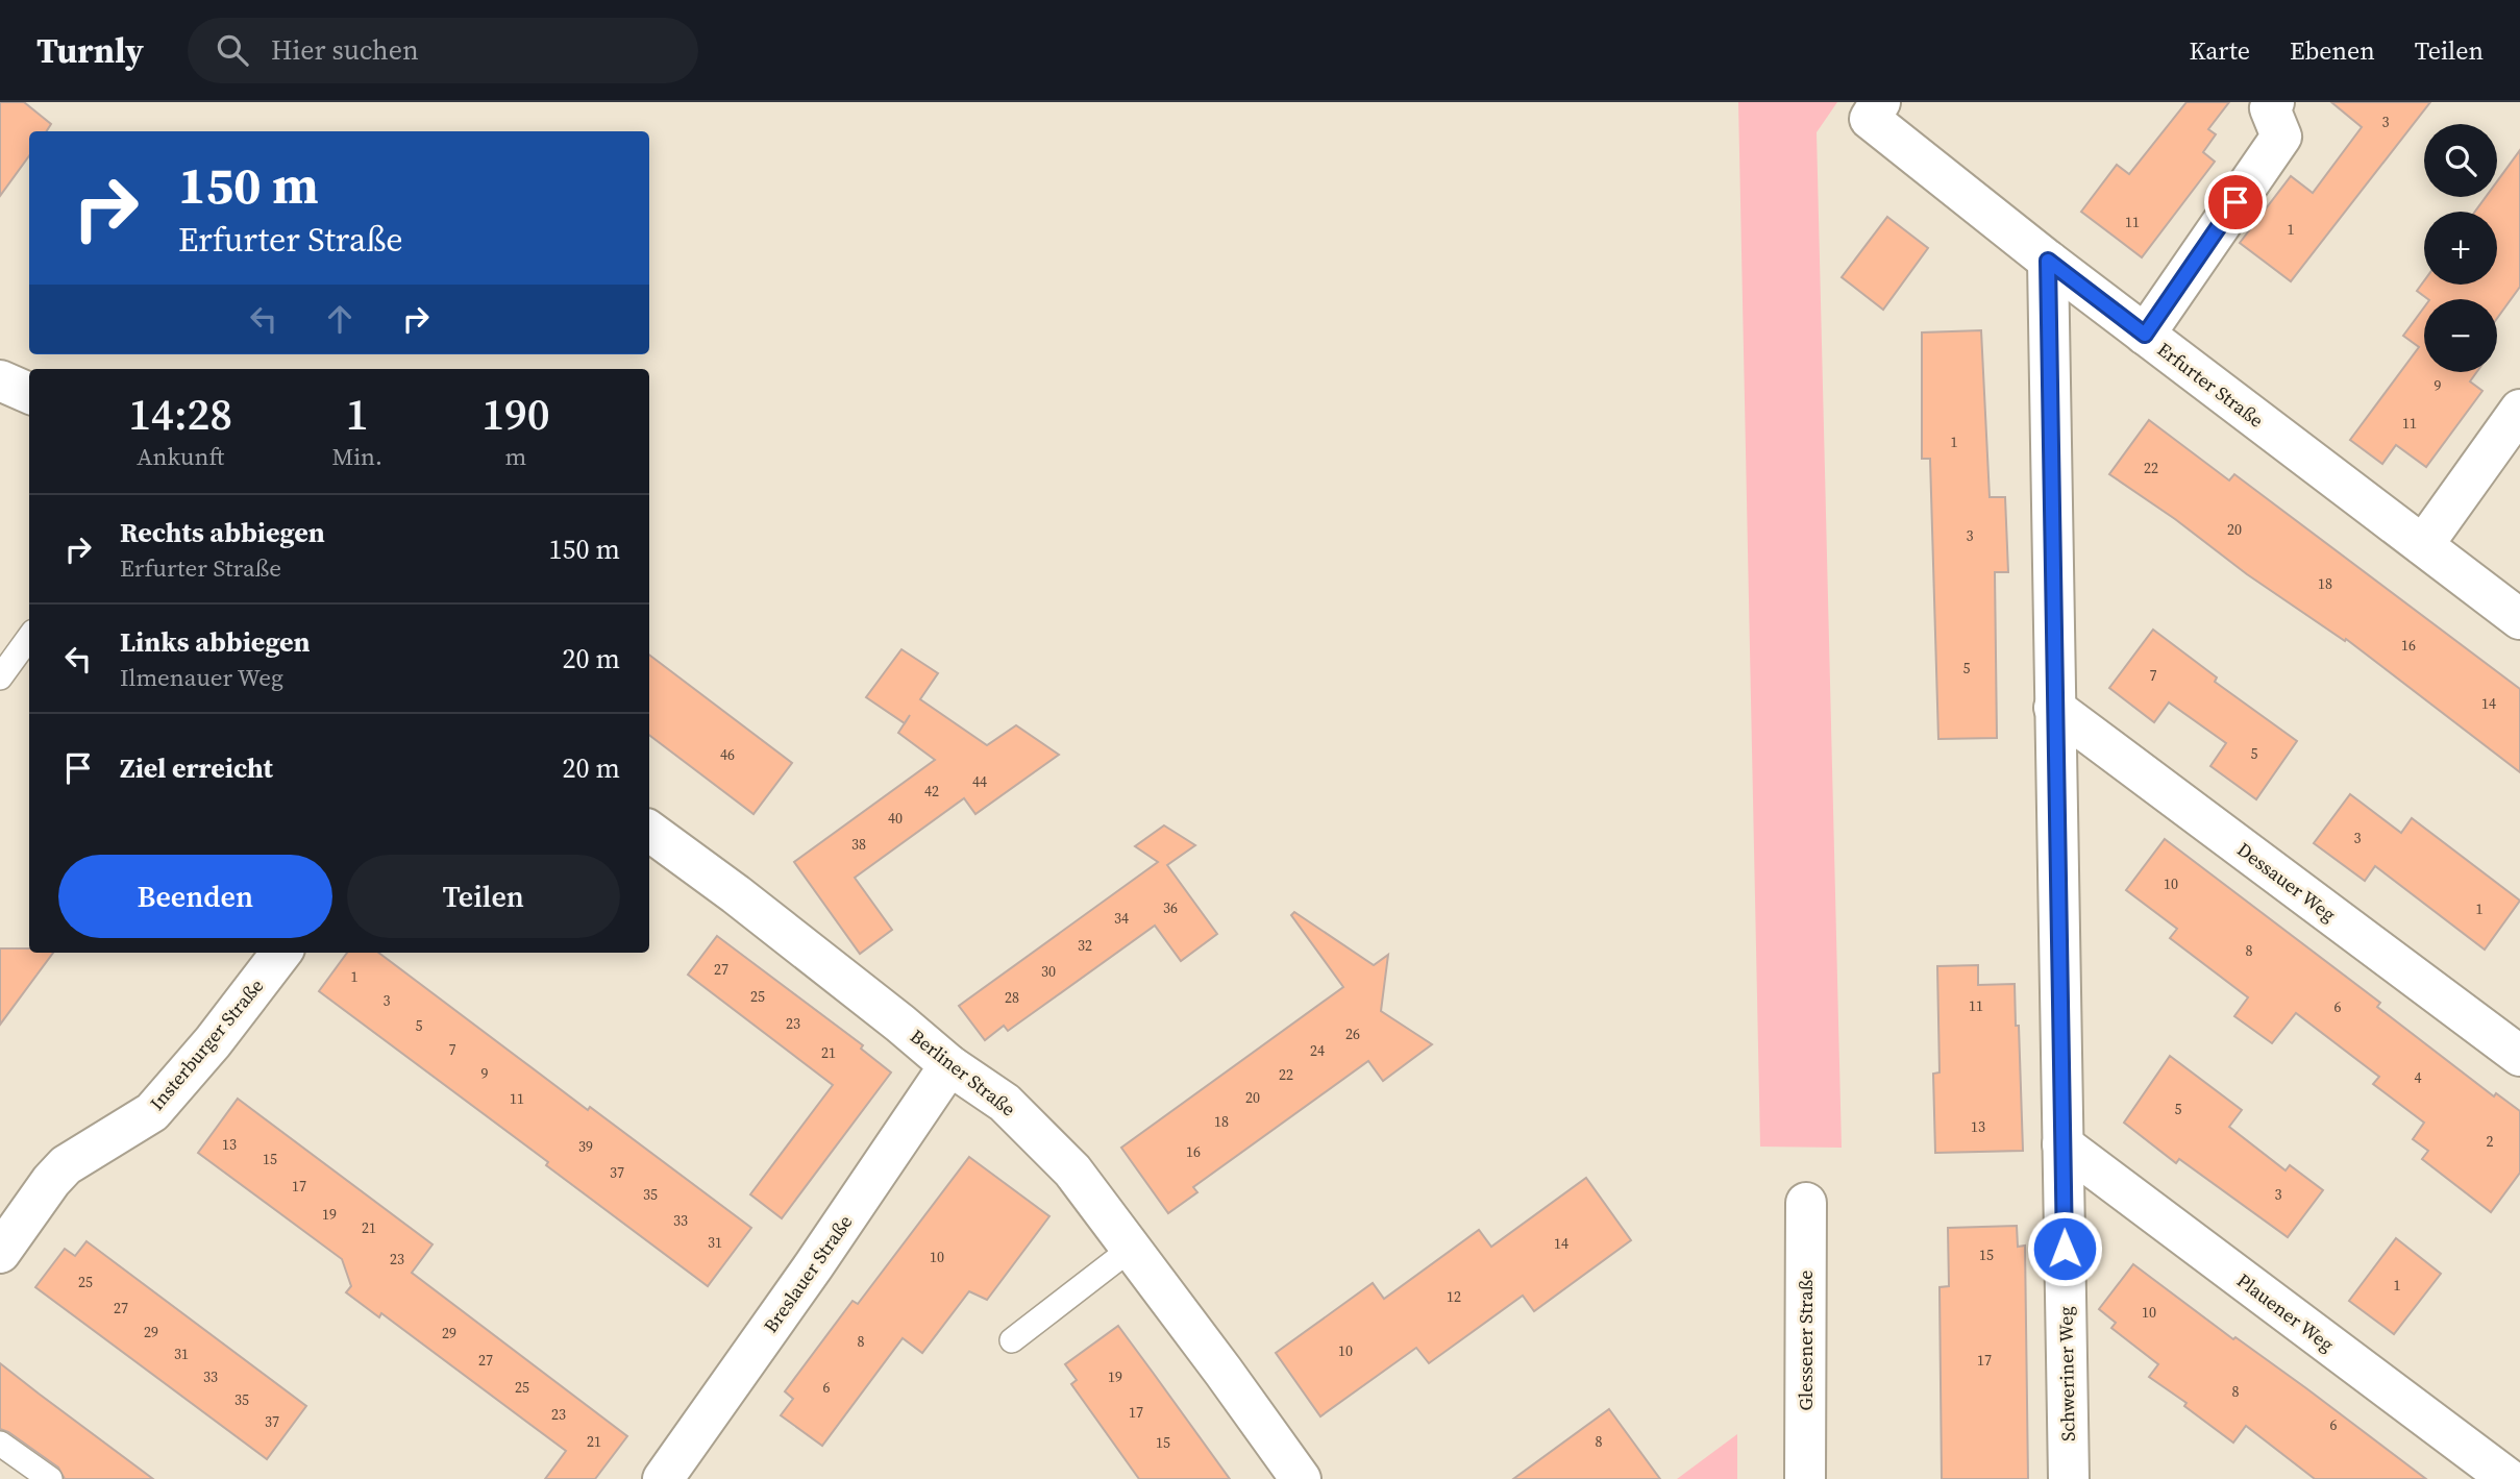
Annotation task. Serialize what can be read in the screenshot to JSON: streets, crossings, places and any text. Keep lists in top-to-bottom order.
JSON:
{
  "streets": {
    "street": [
      "Erfurter Straße",
      "Dessauer Weg",
      "Insterburger Straße",
      "Berliner Straße",
      "Breslauer Straße",
      "Plauener Weg",
      "Glessener Straße",
      "Schweriner Weg"
    ]
  },
  "crossings": [
    ["Erfurter Straße", "Schweriner Weg"],
    ["Dessauer Weg", "Schweriner Weg"],
    ["Berliner Straße", "Breslauer Straße"],
    ["Plauener Weg", "Schweriner Weg"]
  ],
  "house_numbers": [
    "3",
    "11",
    "1",
    "9",
    "11",
    "1",
    "22",
    "20",
    "3",
    "18",
    "16",
    "5",
    "7",
    "14",
    "5",
    "46",
    "44",
    "42",
    "40",
    "3",
    "38",
    "10",
    "36",
    "1",
    "34",
    "32",
    "8",
    "27",
    "30",
    "1",
    "25",
    "28",
    "3",
    "11",
    "6",
    "23",
    "5",
    "26",
    "7",
    "24",
    "21",
    "9",
    "22",
    "4",
    "20",
    "11",
    "5",
    "18",
    "13",
    "2",
    "13",
    "39",
    "16",
    "15",
    "37",
    "17",
    "35",
    "3",
    "19",
    "33",
    "21",
    "31",
    "14",
    "15",
    "10",
    "23",
    "25",
    "1",
    "12",
    "27",
    "10",
    "29",
    "29",
    "8",
    "10",
    "31",
    "27",
    "17",
    "33",
    "19",
    "25",
    "6",
    "8",
    "35",
    "17",
    "23",
    "37",
    "6",
    "21",
    "8",
    "15"
  ],
  "page": {
    "header": "Turnly",
    "search": "Hier suchen",
    "nav": ["Karte", "Ebenen", "Teilen"],
    "map_buttons": ["+", "−"],
    "turn": ["150 m", "Erfurter Straße"],
    "eta": [
      "14:28",
      "Ankunft",
      "1",
      "Min.",
      "190",
      "m"
    ],
    "list": [
      {
        "name": "Rechts abbiegen",
        "note": "Erfurter Straße",
        "value": "150 m"
      },
      {
        "name": "Links abbiegen",
        "note": "Ilmenauer Weg",
        "value": "20 m"
      },
      {
        "name": "Ziel erreicht",
        "value": "20 m"
      }
    ],
    "buttons": ["Beenden", "Teilen"]
  }
}
